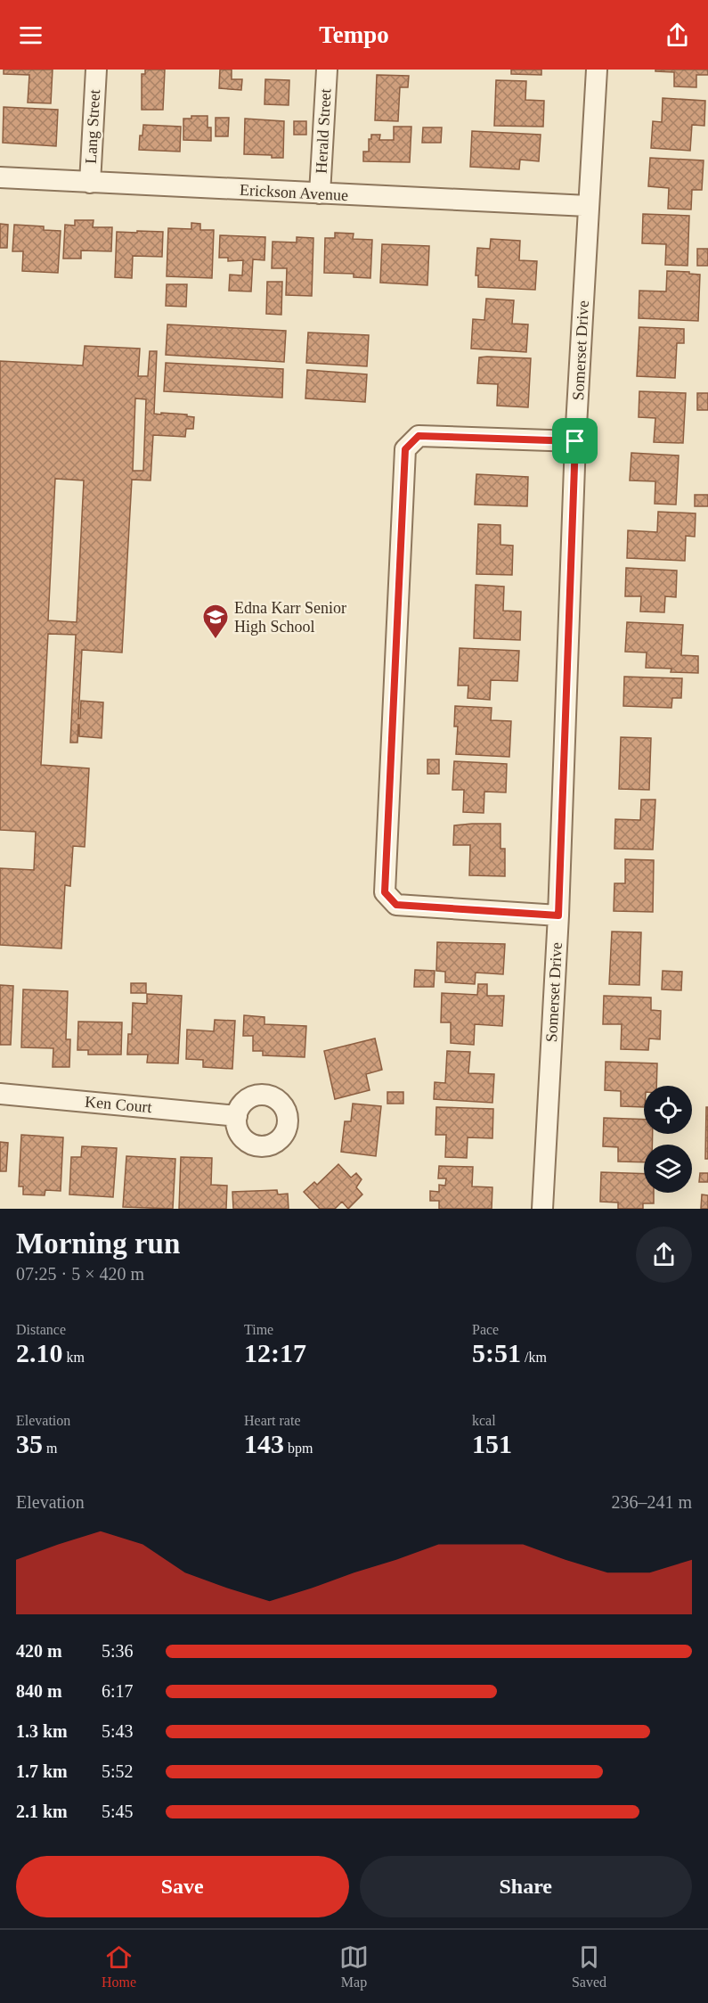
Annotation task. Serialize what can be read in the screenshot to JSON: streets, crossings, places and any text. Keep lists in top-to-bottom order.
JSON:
{
  "streets": {
    "street": [
      "Lang Street",
      "Herald Street",
      "Erickson Avenue",
      "Somerset Drive",
      "Ken Court"
    ]
  },
  "crossings": [
    ["Lang Street", "Erickson Avenue"],
    ["Herald Street", "Erickson Avenue"],
    ["Erickson Avenue", "Somerset Drive"]
  ],
  "places": {
    "school or university": ["Edna Karr Senior High School"]
  },
  "page": {
    "header": "Tempo",
    "heading": ["Morning run", "07:25 · 5 × 420 m"],
    "stats": [
      ["Distance", "2.10 km"],
      ["Time", "12:17"],
      ["Pace", "5:51 /km"],
      ["Elevation", "35 m"],
      ["Heart rate", "143 bpm"],
      ["kcal", "151"]
    ],
    "chart": ["Elevation", "236–241 m"],
    "list": [
      {
        "name": "420 m",
        "note": "5:36"
      },
      {
        "name": "840 m",
        "note": "6:17"
      },
      {
        "name": "1.3 km",
        "note": "5:43"
      },
      {
        "name": "1.7 km",
        "note": "5:52"
      },
      {
        "name": "2.1 km",
        "note": "5:45"
      }
    ],
    "buttons": ["Save", "Share"],
    "tabs": ["Home", "Map", "Saved"]
  }
}
